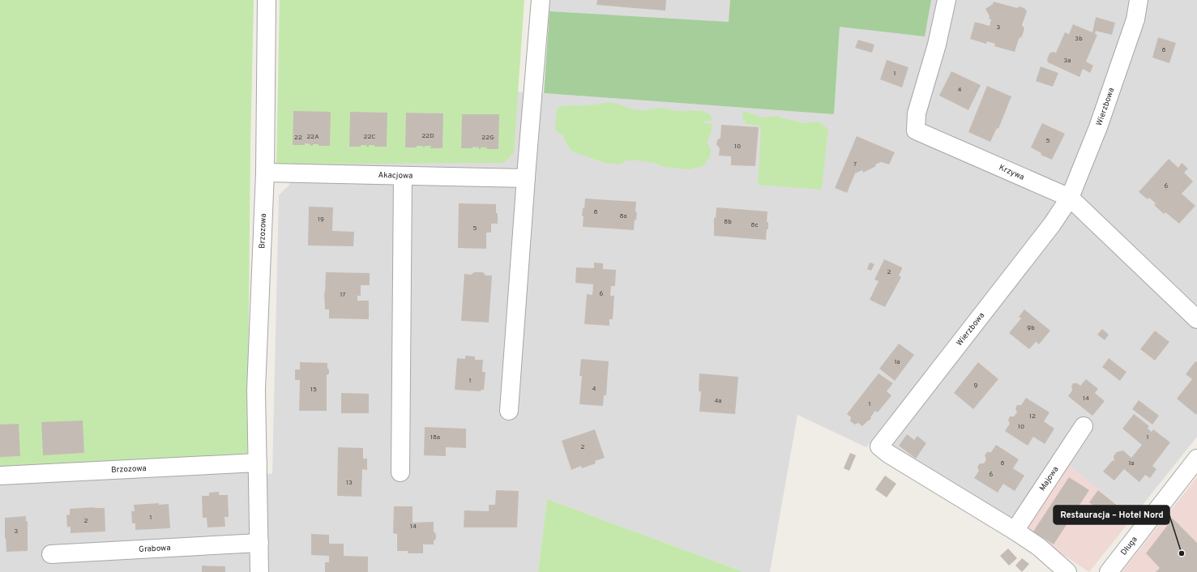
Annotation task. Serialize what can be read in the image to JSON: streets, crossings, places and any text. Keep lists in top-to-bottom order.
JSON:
{
  "streets": {
    "street": [
      "Wierzbowa",
      "Krzywa",
      "Akacjowa",
      "Brzozowa",
      "Majowa",
      "Długa",
      "Grabowa"
    ]
  },
  "crossings": [
    ["Wierzbowa", "Krzywa"],
    ["Wierzbowa", "Majowa"],
    ["Akacjowa", "Brzozowa"],
    ["Brzozowa", "Grabowa"]
  ],
  "places": ["Restauracja – Hotel Nord"],
  "house_numbers": [
    "3",
    "3b",
    "8",
    "3a",
    "1",
    "4",
    "22D",
    "22A",
    "22C",
    "22",
    "22G",
    "5",
    "10",
    "7",
    "6",
    "8",
    "8a",
    "19",
    "8b",
    "8c",
    "5",
    "2",
    "6",
    "17",
    "9b",
    "1a",
    "1",
    "9",
    "4",
    "15",
    "14",
    "4a",
    "1",
    "12",
    "10",
    "18a",
    "1",
    "2",
    "8",
    "1a",
    "6",
    "13",
    "1",
    "2",
    "14",
    "3"
  ]
}
